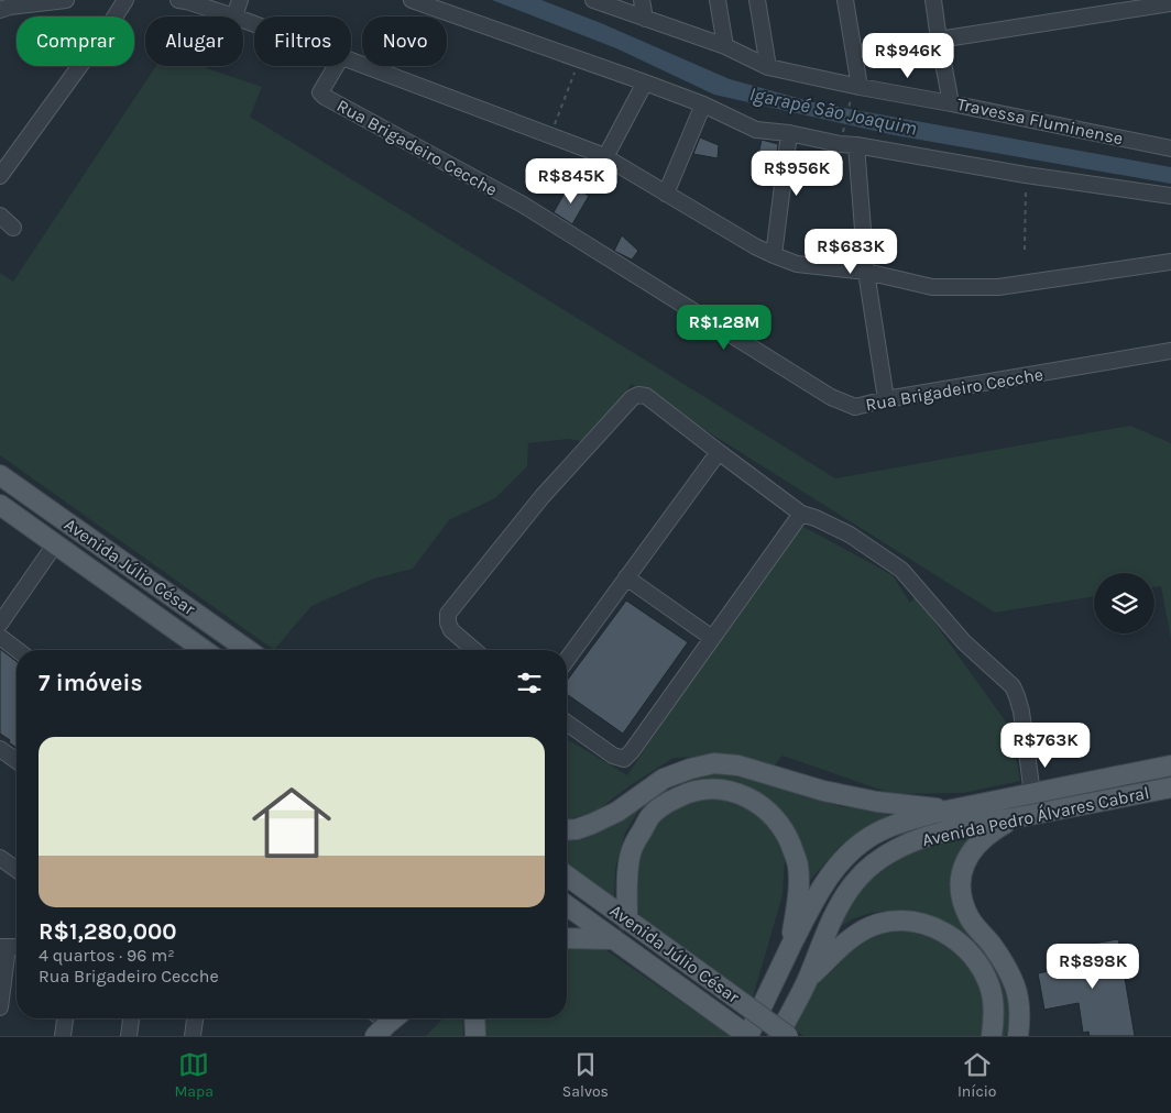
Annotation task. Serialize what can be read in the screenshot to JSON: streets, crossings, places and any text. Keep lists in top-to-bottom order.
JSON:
{
  "streets": {
    "main road": ["Avenida Júlio César", "Avenida Pedro Álvares Cabral"],
    "street": ["Travessa Fluminense", "Rua Brigadeiro Cecche"]
  },
  "crossings": [
    ["Avenida Júlio César", "Avenida Pedro Álvares Cabral"]
  ],
  "water": ["Igarapé São Joaquim"],
  "page": {
    "chip": [
      "Comprar",
      "Alugar",
      "Filtros",
      "Novo"
    ],
    "price": [
      "R$946K",
      "R$956K",
      "R$845K",
      "R$683K",
      "R$1.28M",
      "R$763K",
      "R$898K"
    ],
    "heading": "7 imóveis",
    "list": [
      {
        "name": "R$1,280,000",
        "note": "4 quartos · 96 m² · Rua Brigadeiro Cecche"
      }
    ],
    "tabs": ["Mapa", "Salvos", "Início"]
  }
}
